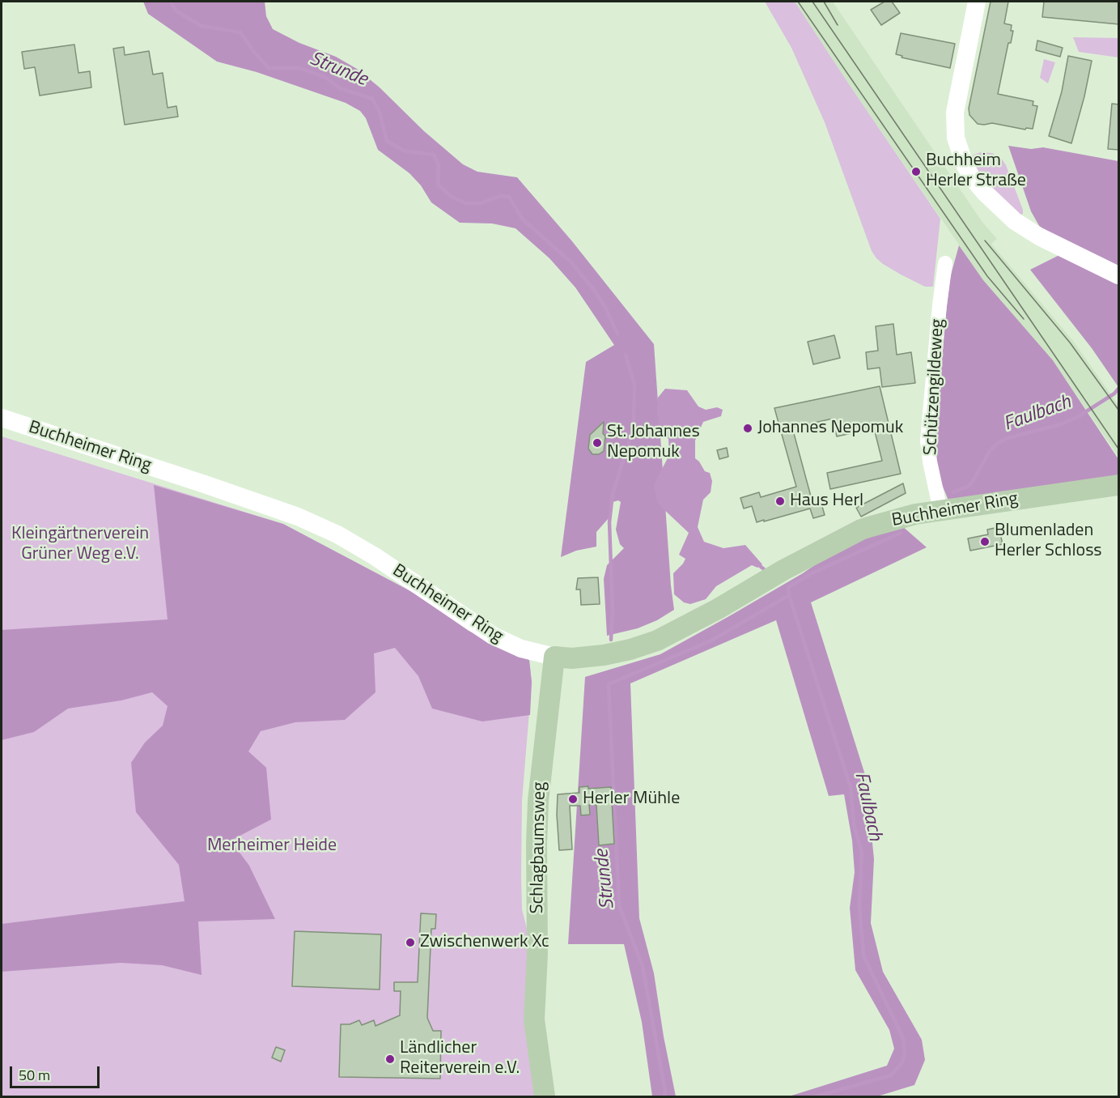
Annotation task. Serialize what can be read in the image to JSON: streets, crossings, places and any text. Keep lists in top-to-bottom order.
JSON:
{
  "streets": {
    "main road": ["Buchheimer Ring", "Schlagbaumsweg"],
    "street": ["Schützengildeweg"]
  },
  "crossings": [
    ["Schützengildeweg", "Buchheimer Ring"],
    ["Buchheimer Ring", "Schlagbaumsweg"]
  ],
  "water": ["Strunde", "Faulbach"],
  "parks": ["Kleingärtnerverein Grüner Weg e.V.", "Merheimer Heide"],
  "places": [
    "Buchheim Herler Straße",
    "Johannes Nepomuk",
    "St. Johannes Nepomuk",
    "Haus Herl",
    "Blumenladen Herler Schloss",
    "Herler Mühle",
    "Zwischenwerk Xc",
    "Ländlicher Reiterverein e.V."
  ],
  "scale_bar": "50 m"
}
